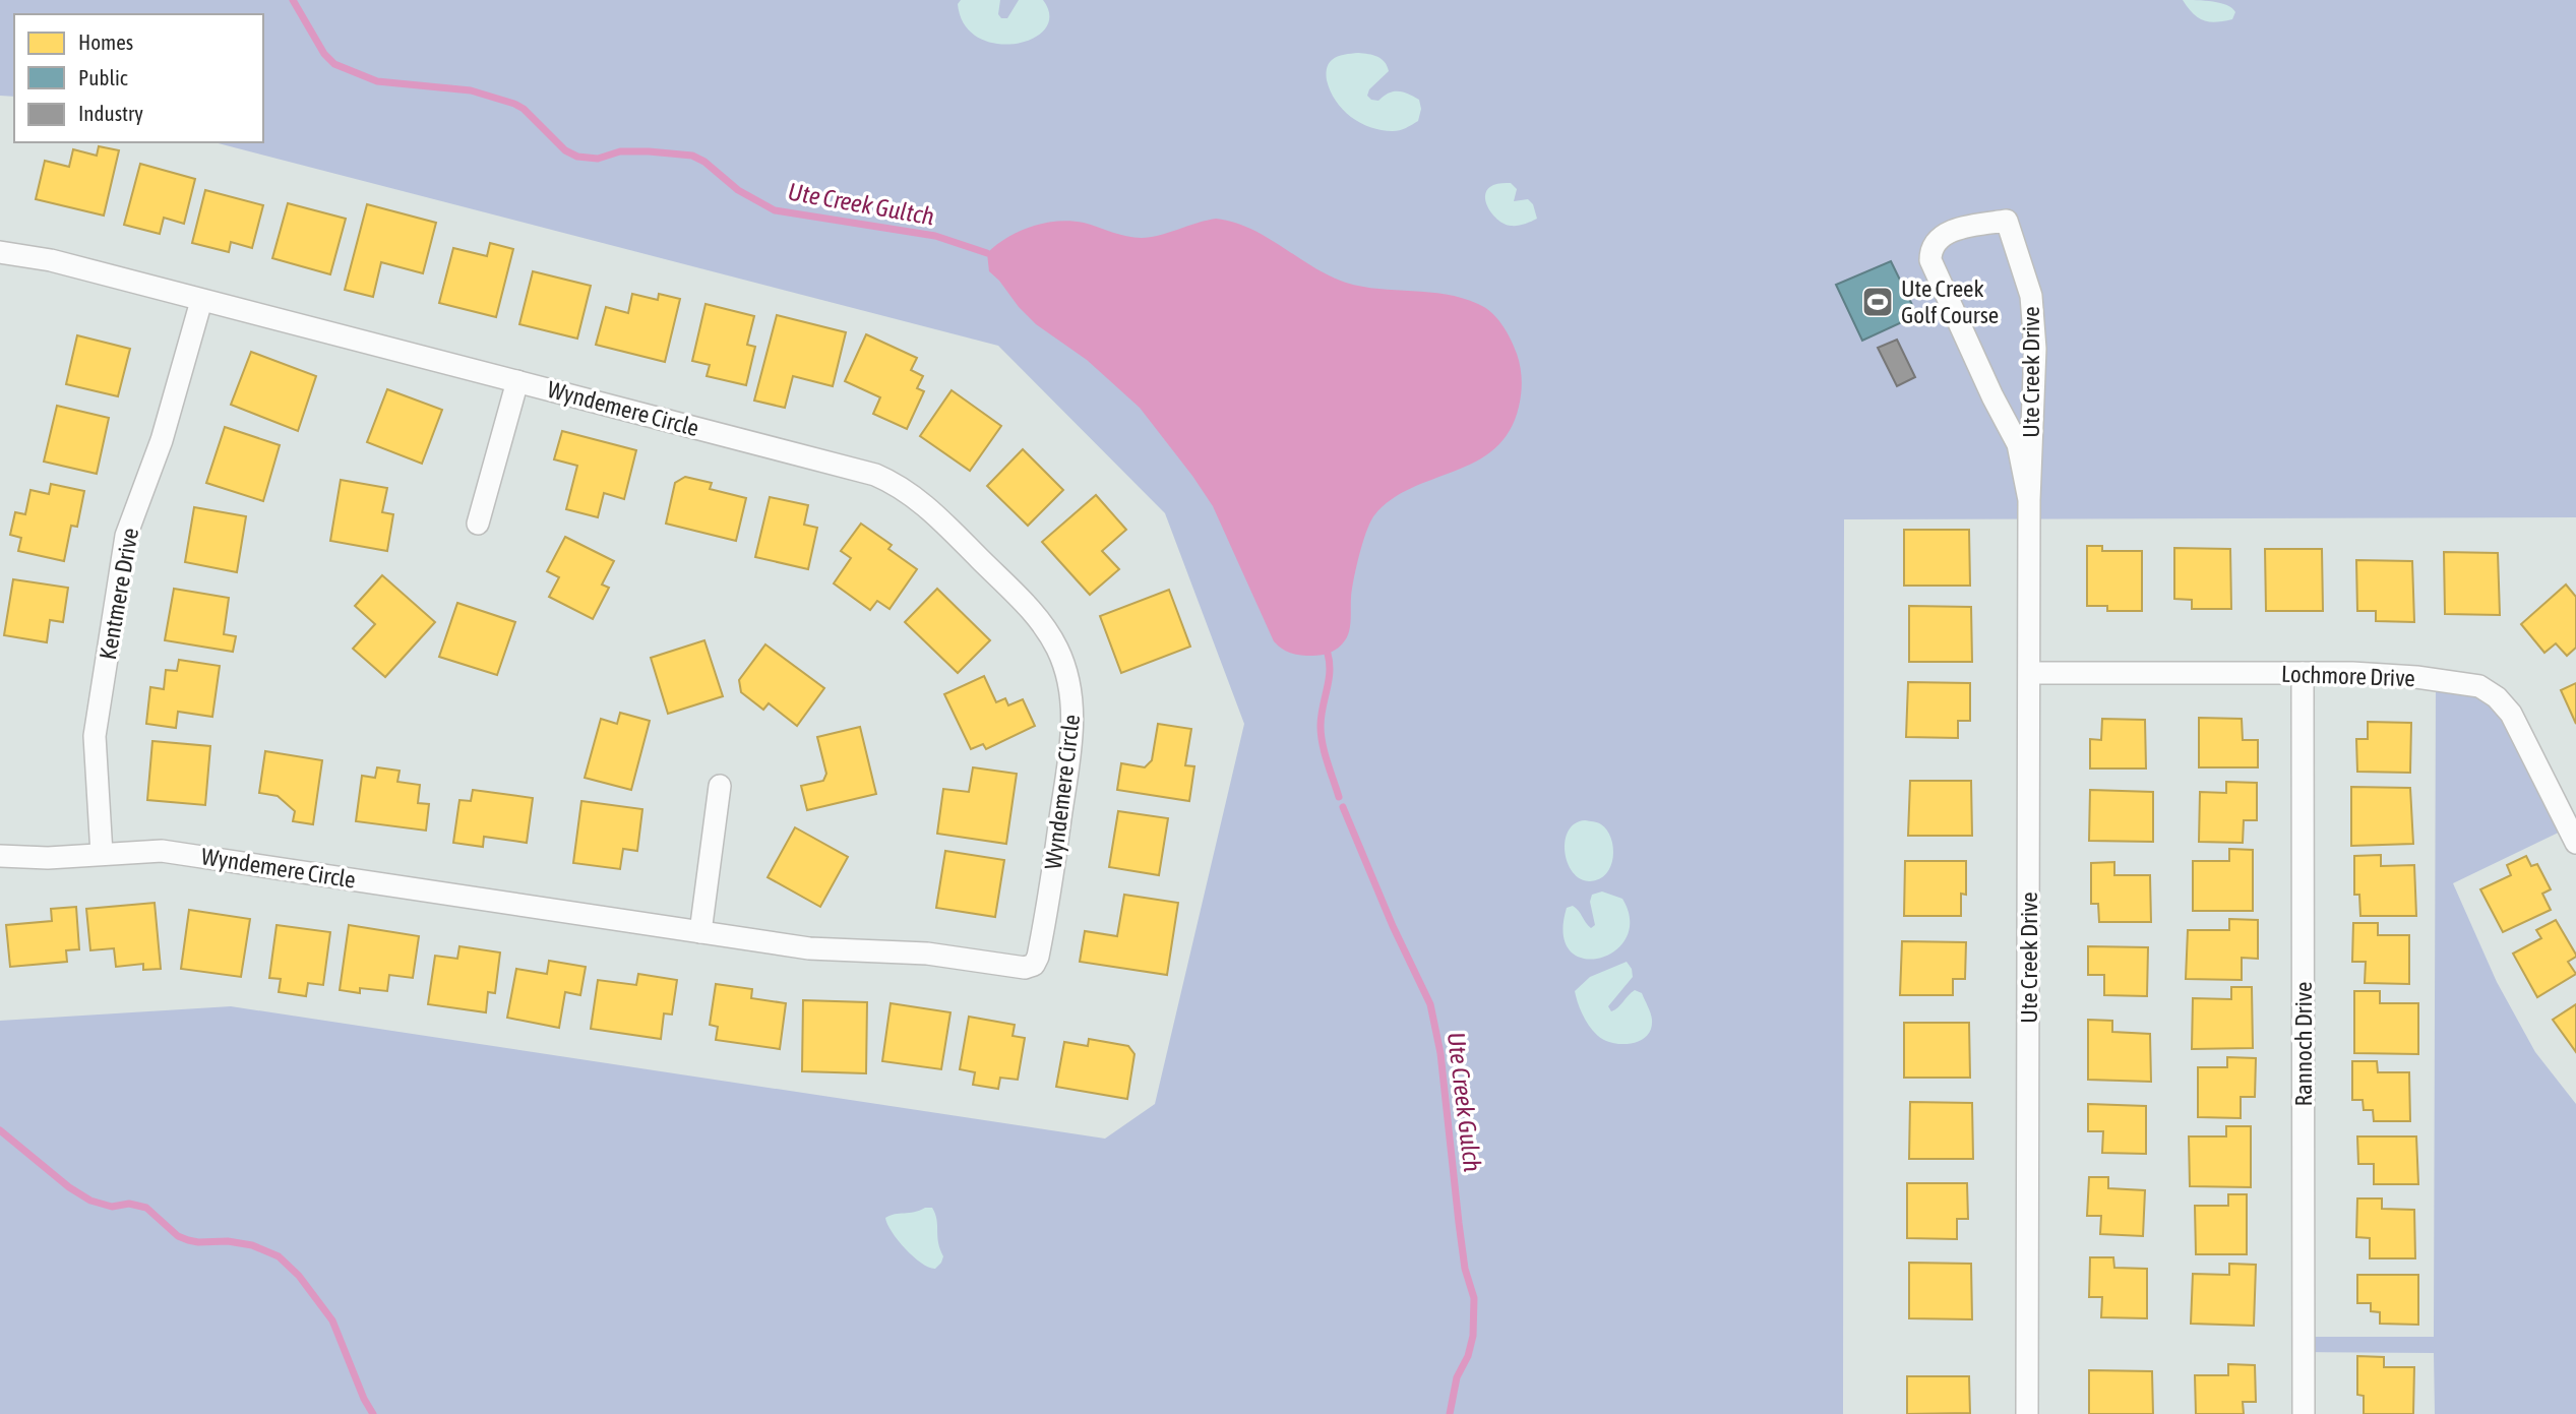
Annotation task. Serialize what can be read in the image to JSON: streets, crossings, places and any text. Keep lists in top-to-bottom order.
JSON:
{
  "streets": {
    "street": [
      "Ute Creek Drive",
      "Wyndemere Circle",
      "Kentmere Drive",
      "Lochmore Drive",
      "Rannoch Drive"
    ]
  },
  "crossings": [
    ["Ute Creek Drive", "Lochmore Drive"],
    ["Wyndemere Circle", "Kentmere Drive"],
    ["Lochmore Drive", "Rannoch Drive"]
  ],
  "water": ["Ute Creek Gultch", "Ute Creek Gulch"],
  "places": {
    "sports": ["Ute Creek Golf Course"]
  },
  "legend": ["Homes", "Public", "Industry"]
}
